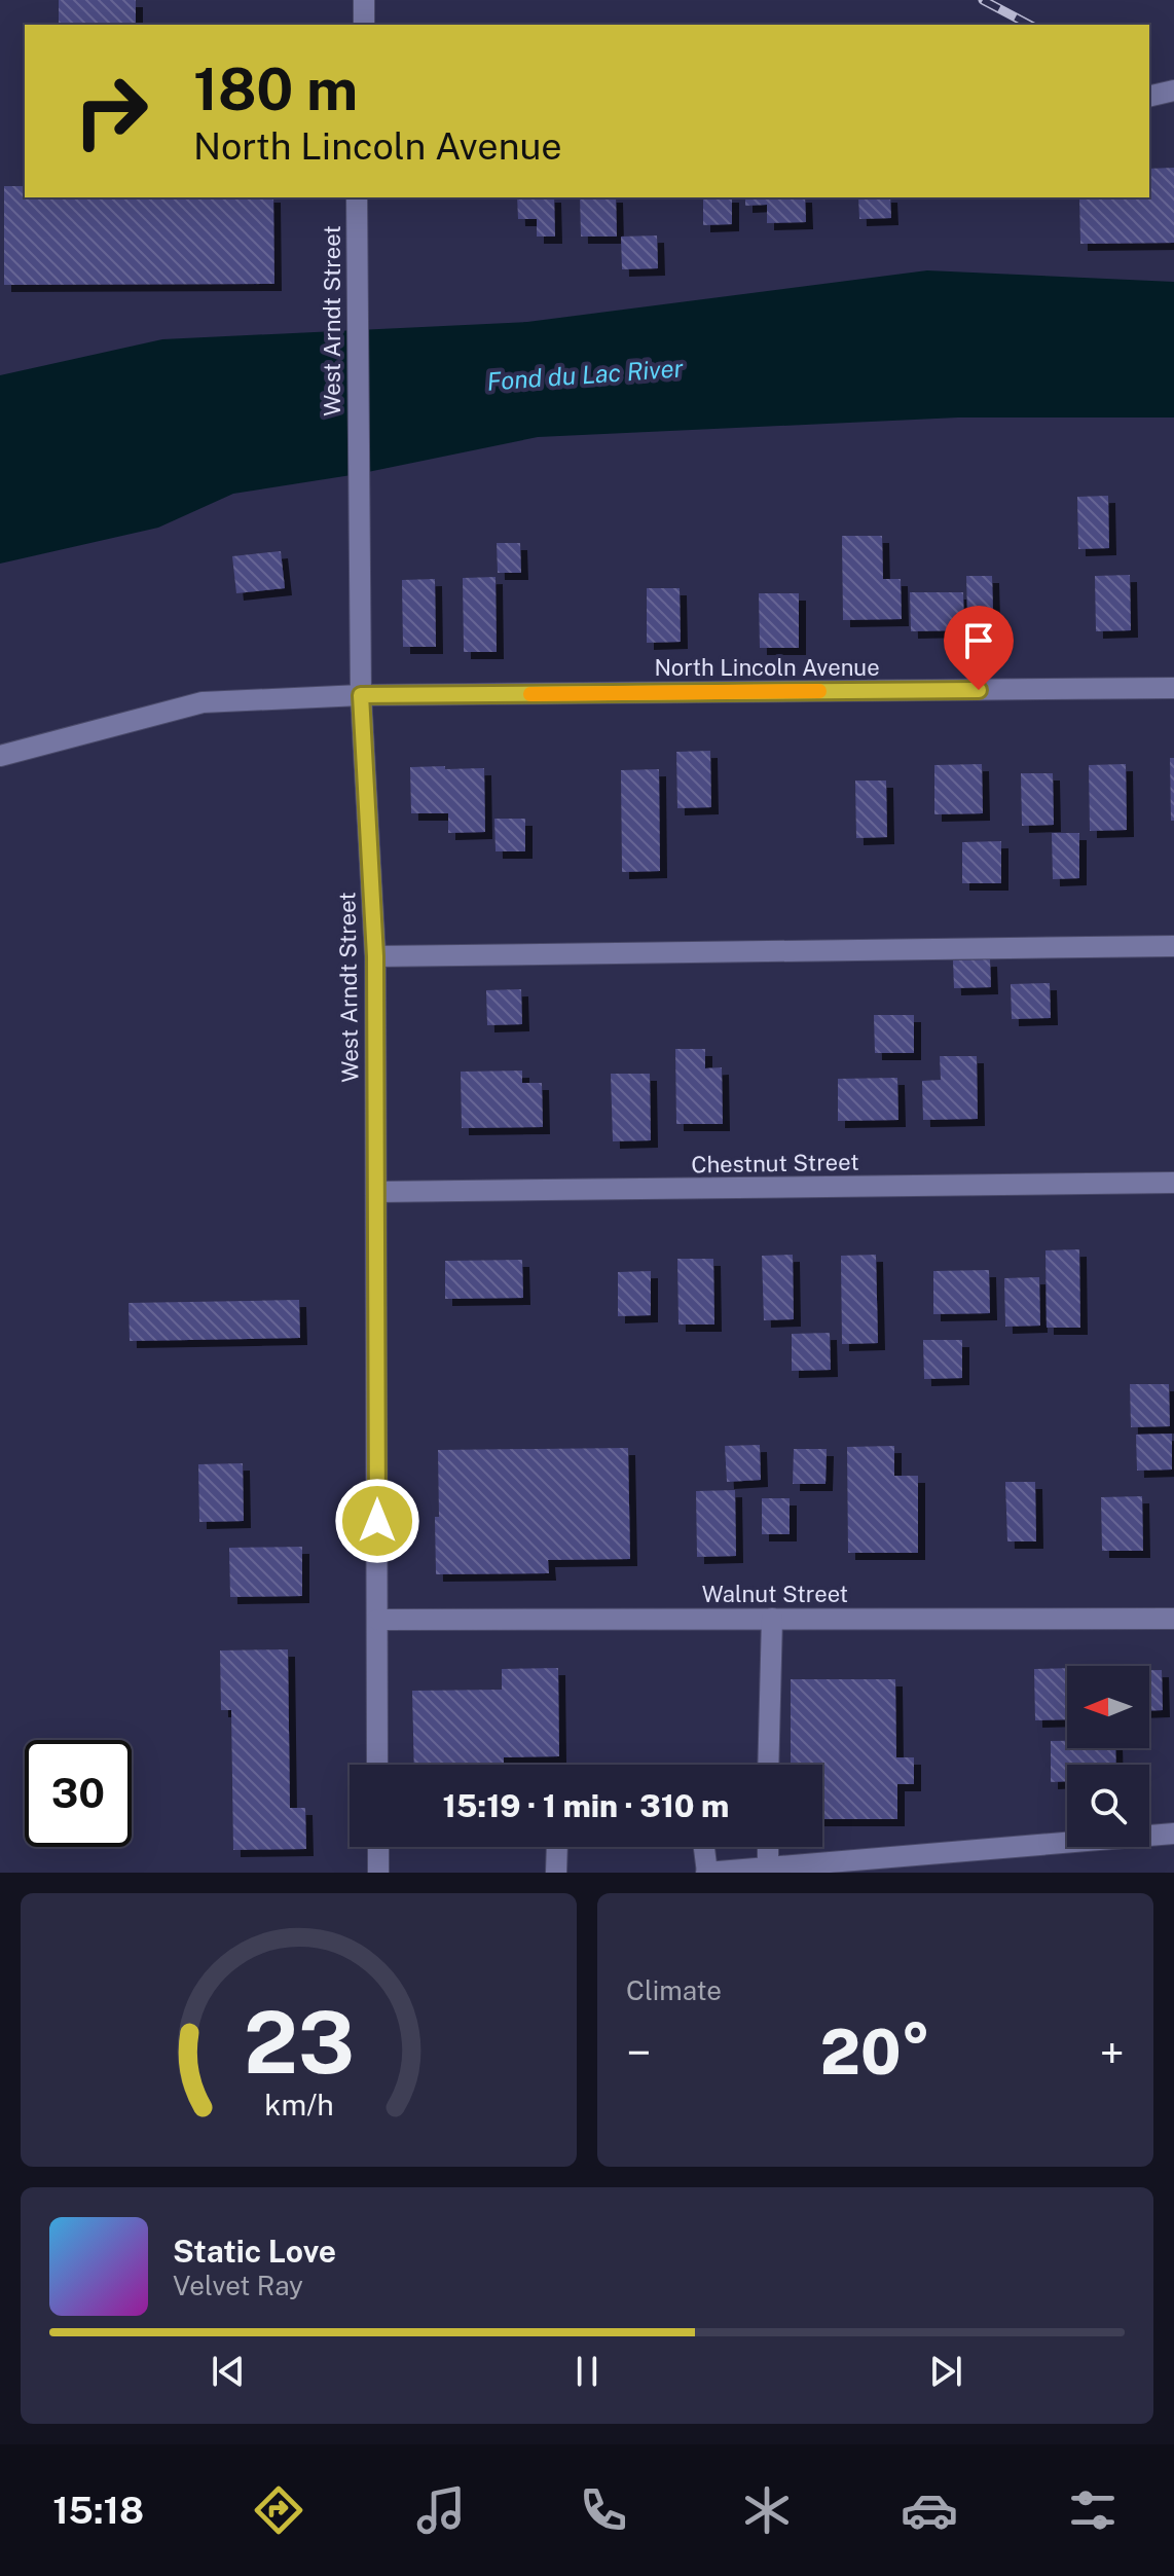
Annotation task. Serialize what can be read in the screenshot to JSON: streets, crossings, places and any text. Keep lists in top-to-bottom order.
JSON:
{
  "streets": {
    "street": [
      "West Arndt Street",
      "North Lincoln Avenue",
      "Chestnut Street",
      "Walnut Street"
    ]
  },
  "crossings": [
    ["West Arndt Street", "North Lincoln Avenue"],
    ["West Arndt Street", "Chestnut Street"],
    ["West Arndt Street", "Walnut Street"]
  ],
  "water": ["Fond du Lac River"],
  "north": "left",
  "page": {
    "turn": ["180 m", "North Lincoln Avenue"],
    "limit": "30",
    "trip": "15:19 · 1 min · 310 m",
    "tile": "Climate",
    "heat": ["−", "20°", "+"],
    "song": ["Static Love", "Velvet Ray"],
    "tabs": "15:18",
    "gauge": ["23", "km/h"]
  }
}
